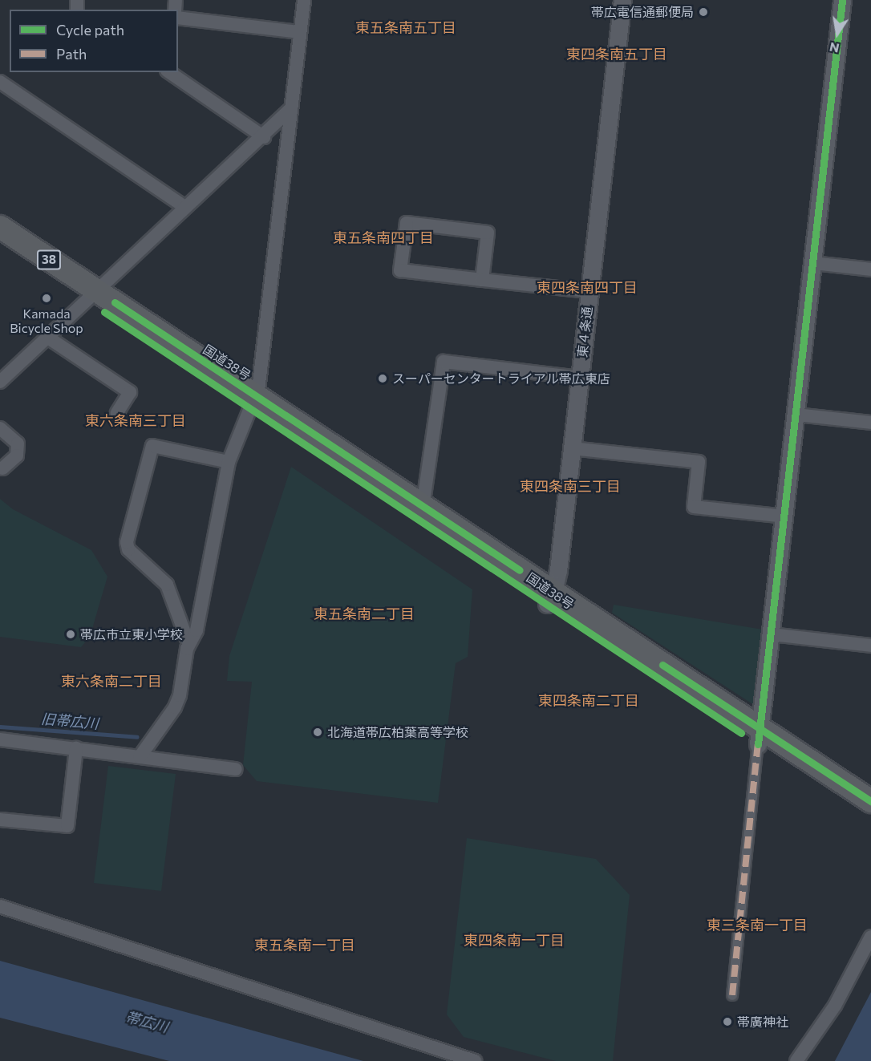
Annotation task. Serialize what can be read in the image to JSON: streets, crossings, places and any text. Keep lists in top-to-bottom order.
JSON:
{
  "streets": {
    "highway": ["38", "国道38号"],
    "street": ["東４条通"]
  },
  "crossings": [
    ["東４条通", "国道38号"]
  ],
  "districts": [
    "東五条南五丁目",
    "東四条南五丁目",
    "東五条南四丁目",
    "東四条南四丁目",
    "東六条南三丁目",
    "東四条南三丁目",
    "東五条南二丁目",
    "東六条南二丁目",
    "東四条南二丁目",
    "東三条南一丁目",
    "東四条南一丁目",
    "東五条南一丁目"
  ],
  "water": ["旧帯広川", "帯広川"],
  "places": [
    "帯広電信通郵便局",
    "Kamada Bicycle Shop",
    "スーパーセンタートライアル帯広東店",
    "帯広市立東小学校",
    "北海道帯広柏葉高等学校",
    "帯廣神社"
  ],
  "legend": ["Cycle path", "Path"],
  "north": "bottom"
}
